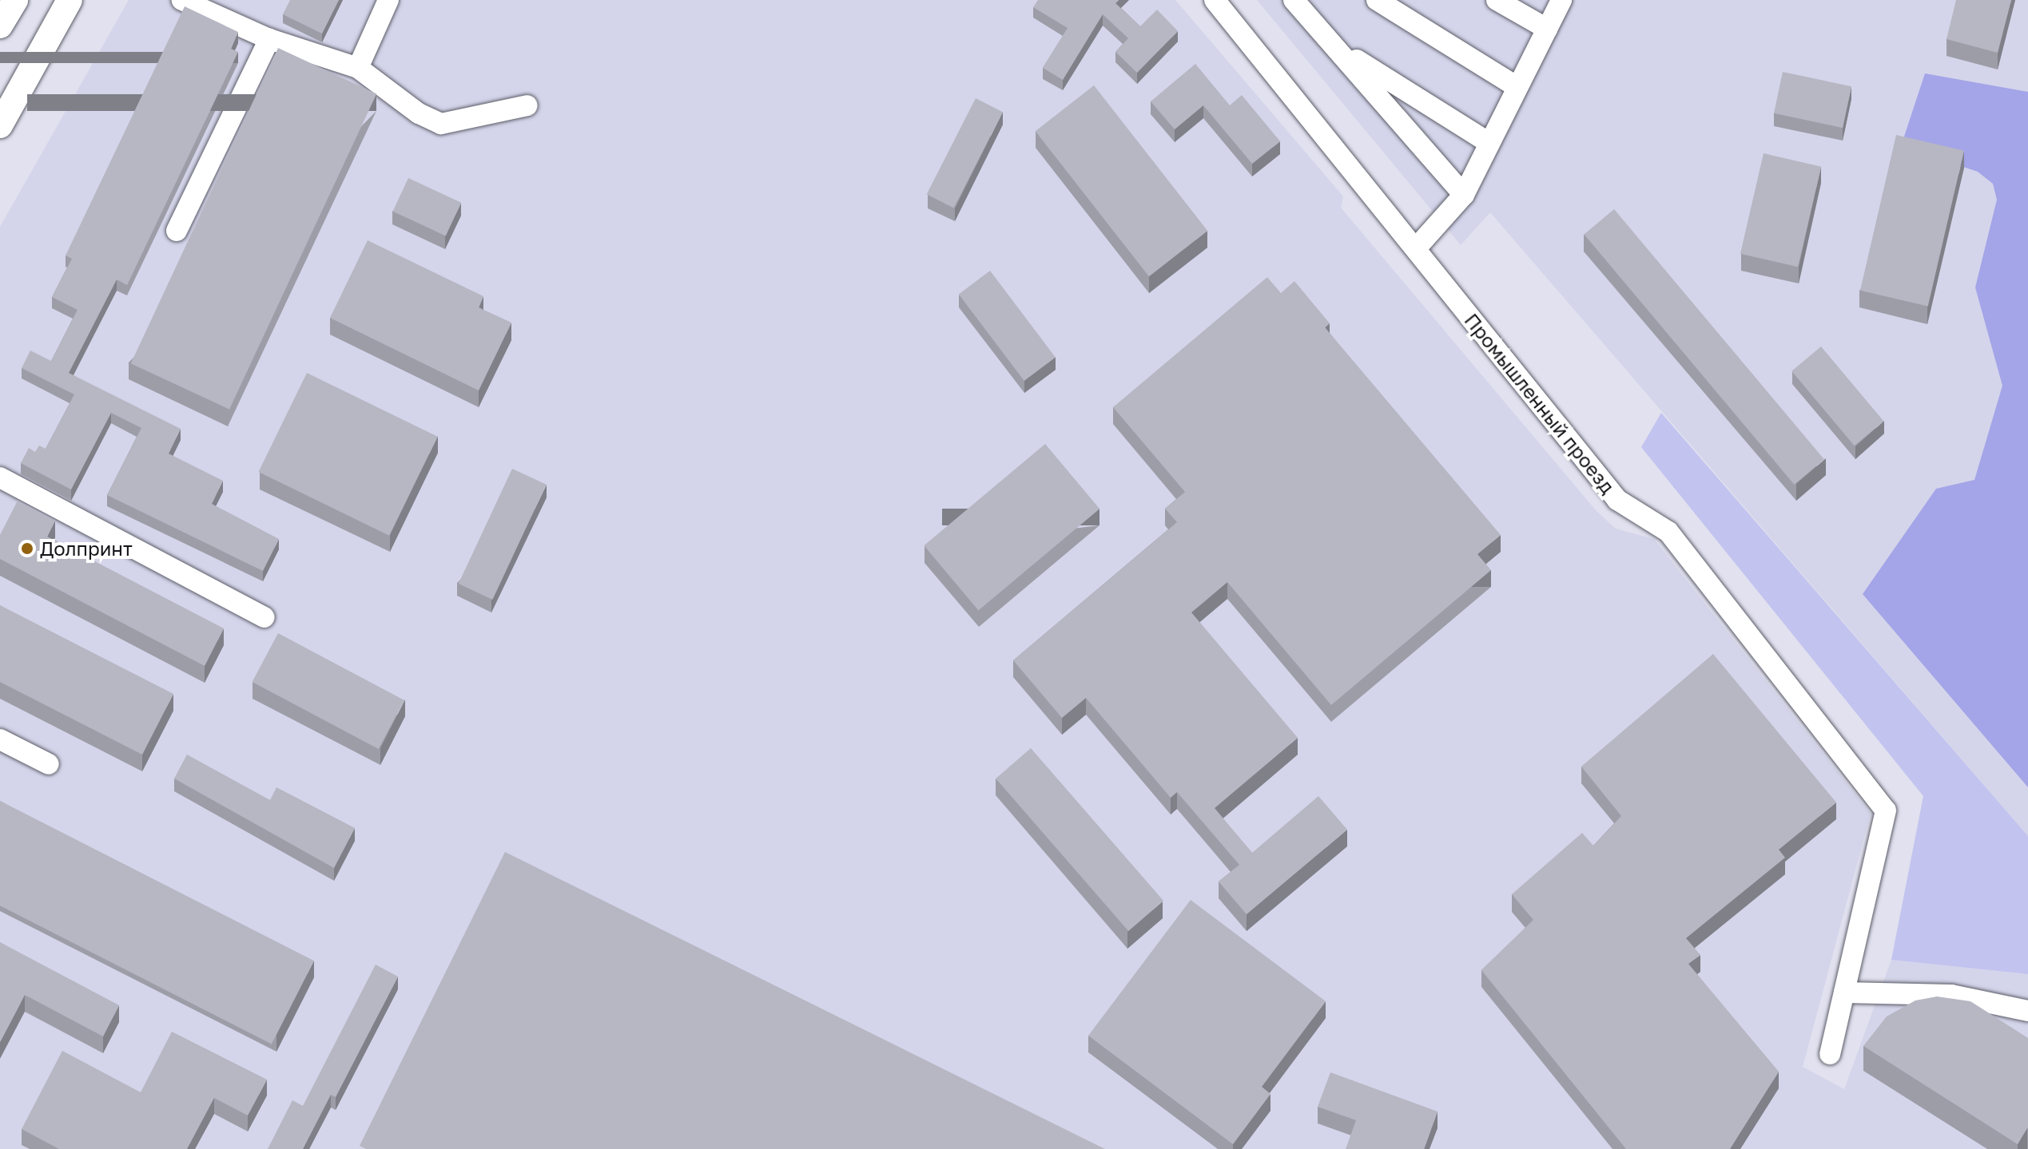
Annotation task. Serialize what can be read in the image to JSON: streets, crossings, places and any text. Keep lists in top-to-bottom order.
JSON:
{
  "streets": {
    "street": ["Промышленный проезд"]
  },
  "places": ["Долпринт"]
}
